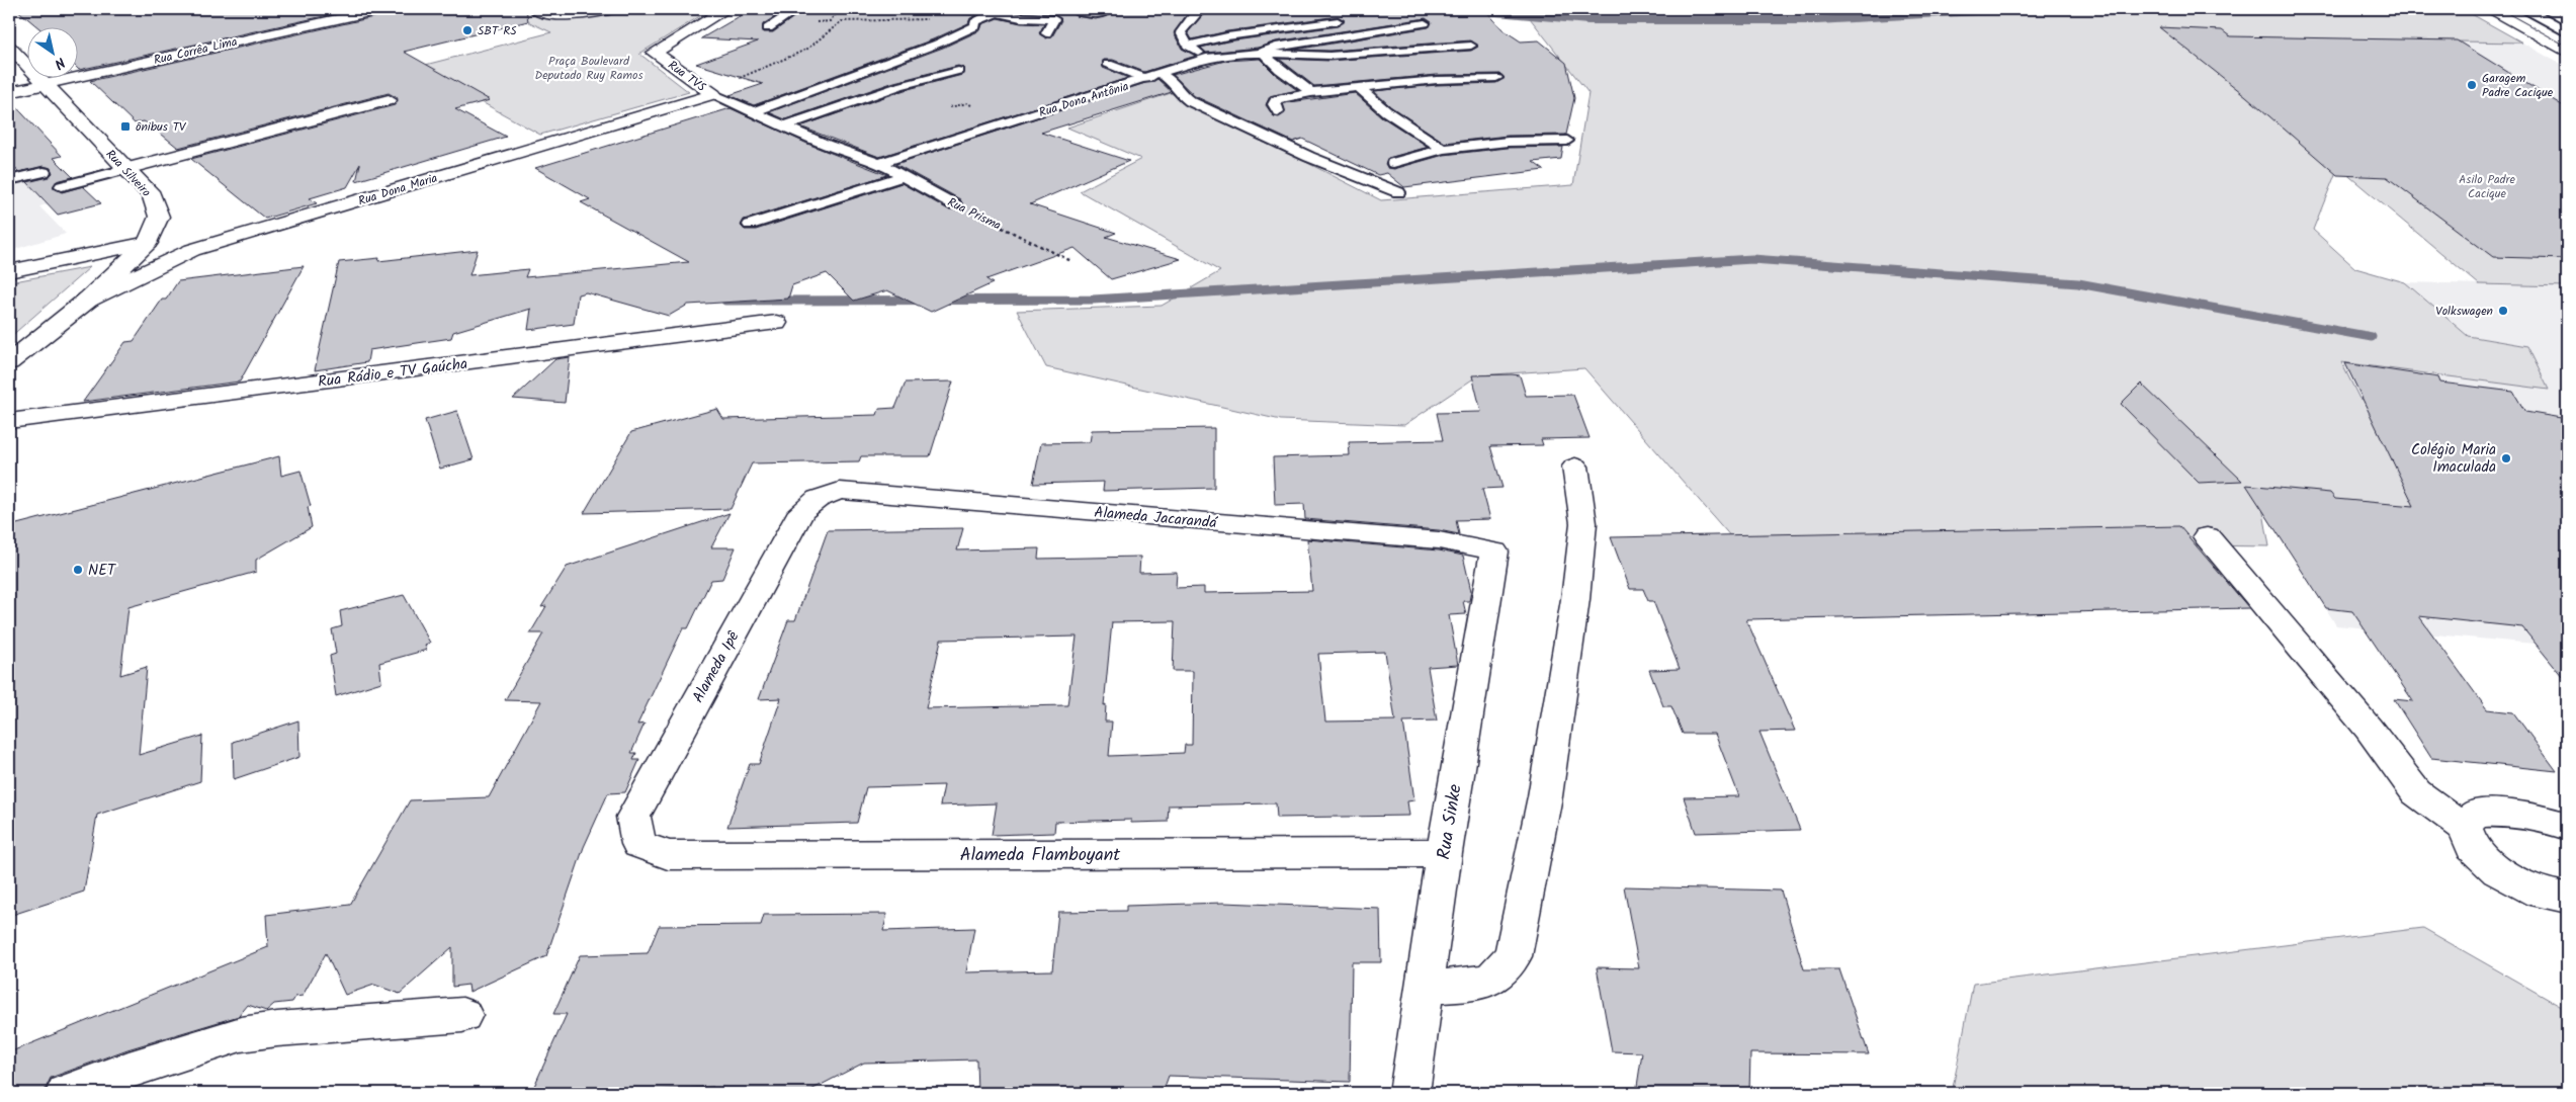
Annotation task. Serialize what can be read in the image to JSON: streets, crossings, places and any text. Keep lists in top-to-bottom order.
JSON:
{
  "streets": {
    "street": [
      "Rua Corrêa Lima",
      "Rua TVS",
      "Rua Silveiro",
      "Rua Dona Maria",
      "Rua Rádio e TV Gaúcha",
      "Alameda Jacarandá",
      "Alameda Ipê",
      "Rua Sinke",
      "Alameda Flamboyant"
    ],
    "lane": ["Rua Dona Antônia", "Rua Prisma"]
  },
  "crossings": [
    ["Rua Corrêa Lima", "Rua Silveiro"],
    ["Rua TVS", "Rua Dona Maria"],
    ["Rua Dona Antônia", "Rua Prisma"],
    ["Rua Silveiro", "Rua Dona Maria"],
    ["Alameda Jacarandá", "Alameda Ipê"],
    ["Alameda Jacarandá", "Rua Sinke"],
    ["Alameda Ipê", "Alameda Flamboyant"],
    ["Rua Sinke", "Alameda Flamboyant"]
  ],
  "parks": ["Praça Boulevard Deputado Ruy Ramos", "Asilo Padre Cacique"],
  "places": {
    "other": [
      "SBT RS",
      "Garagem Padre Cacique",
      "Volkswagen",
      "Colégio Maria Imaculada",
      "NET"
    ],
    "transit": ["ônibus TV"]
  },
  "north": "bottom right"
}
